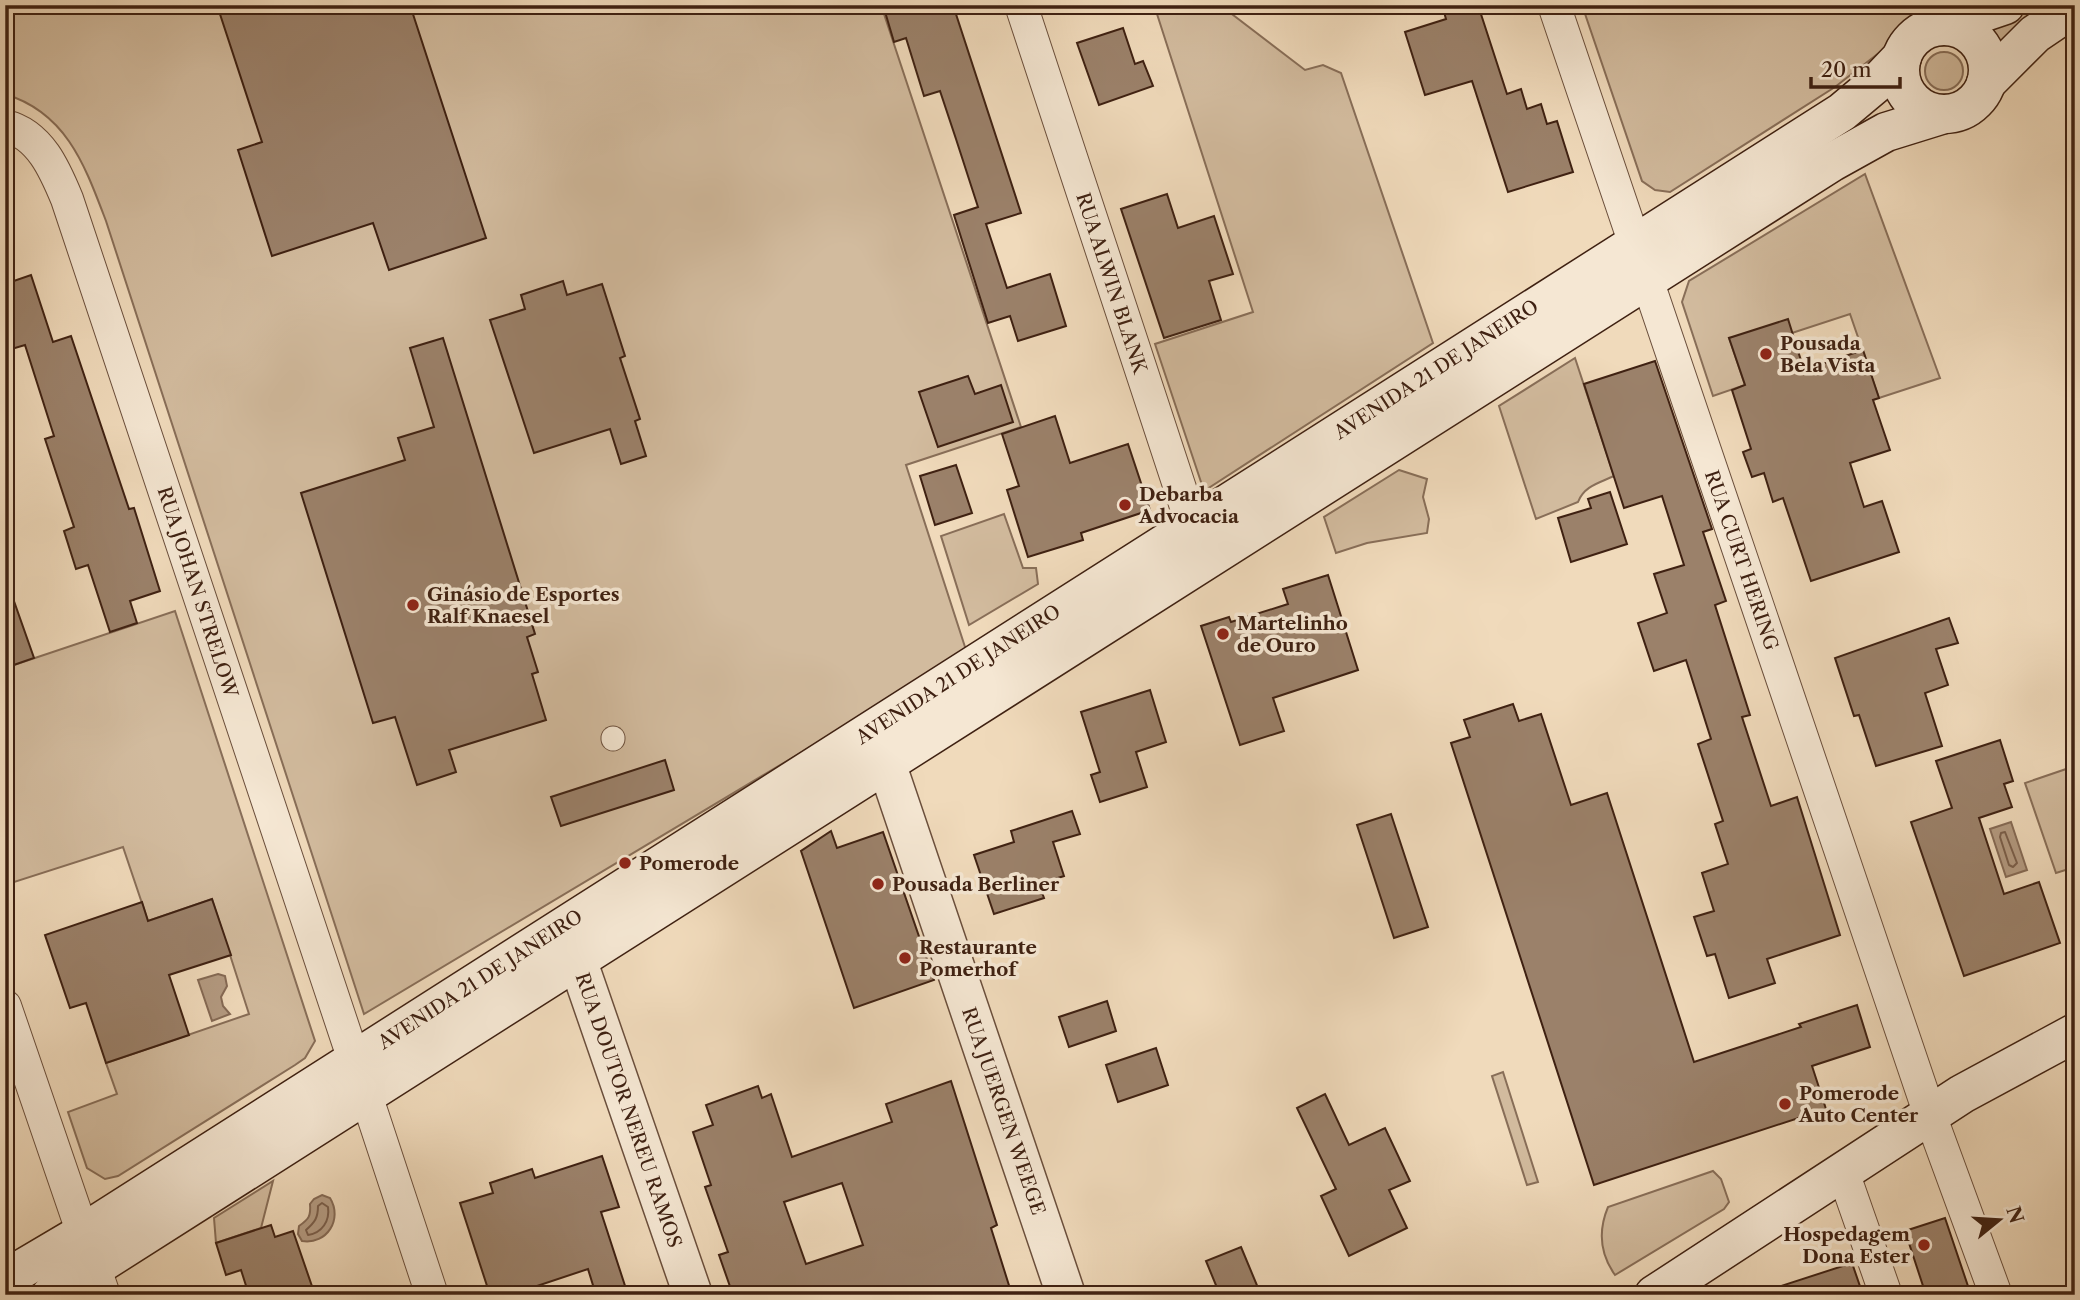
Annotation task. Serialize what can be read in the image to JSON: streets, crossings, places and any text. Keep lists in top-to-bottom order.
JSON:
{
  "streets": {
    "main road": ["AVENIDA 21 DE JANEIRO", "RUA DOUTOR NEREU RAMOS", "RUA JUERGEN WEEGE"],
    "street": ["RUA ALWIN BLANK", "RUA CURT HERING", "RUA JOHAN STRELOW"]
  },
  "crossings": [
    ["RUA ALWIN BLANK", "AVENIDA 21 DE JANEIRO"],
    ["AVENIDA 21 DE JANEIRO", "RUA CURT HERING"],
    ["AVENIDA 21 DE JANEIRO", "RUA JOHAN STRELOW"],
    ["AVENIDA 21 DE JANEIRO", "RUA DOUTOR NEREU RAMOS"],
    ["AVENIDA 21 DE JANEIRO", "RUA JUERGEN WEEGE"]
  ],
  "places": [
    "Pousada Bela Vista",
    "Debarba Advocacia",
    "Ginásio de Esportes Ralf Knaesel",
    "Martelinho de Ouro",
    "Pomerode",
    "Pousada Berliner",
    "Restaurante Pomerhof",
    "Pomerode Auto Center",
    "Hospedagem Dona Ester"
  ],
  "scale_bar": "20 m",
  "north": "right"
}
